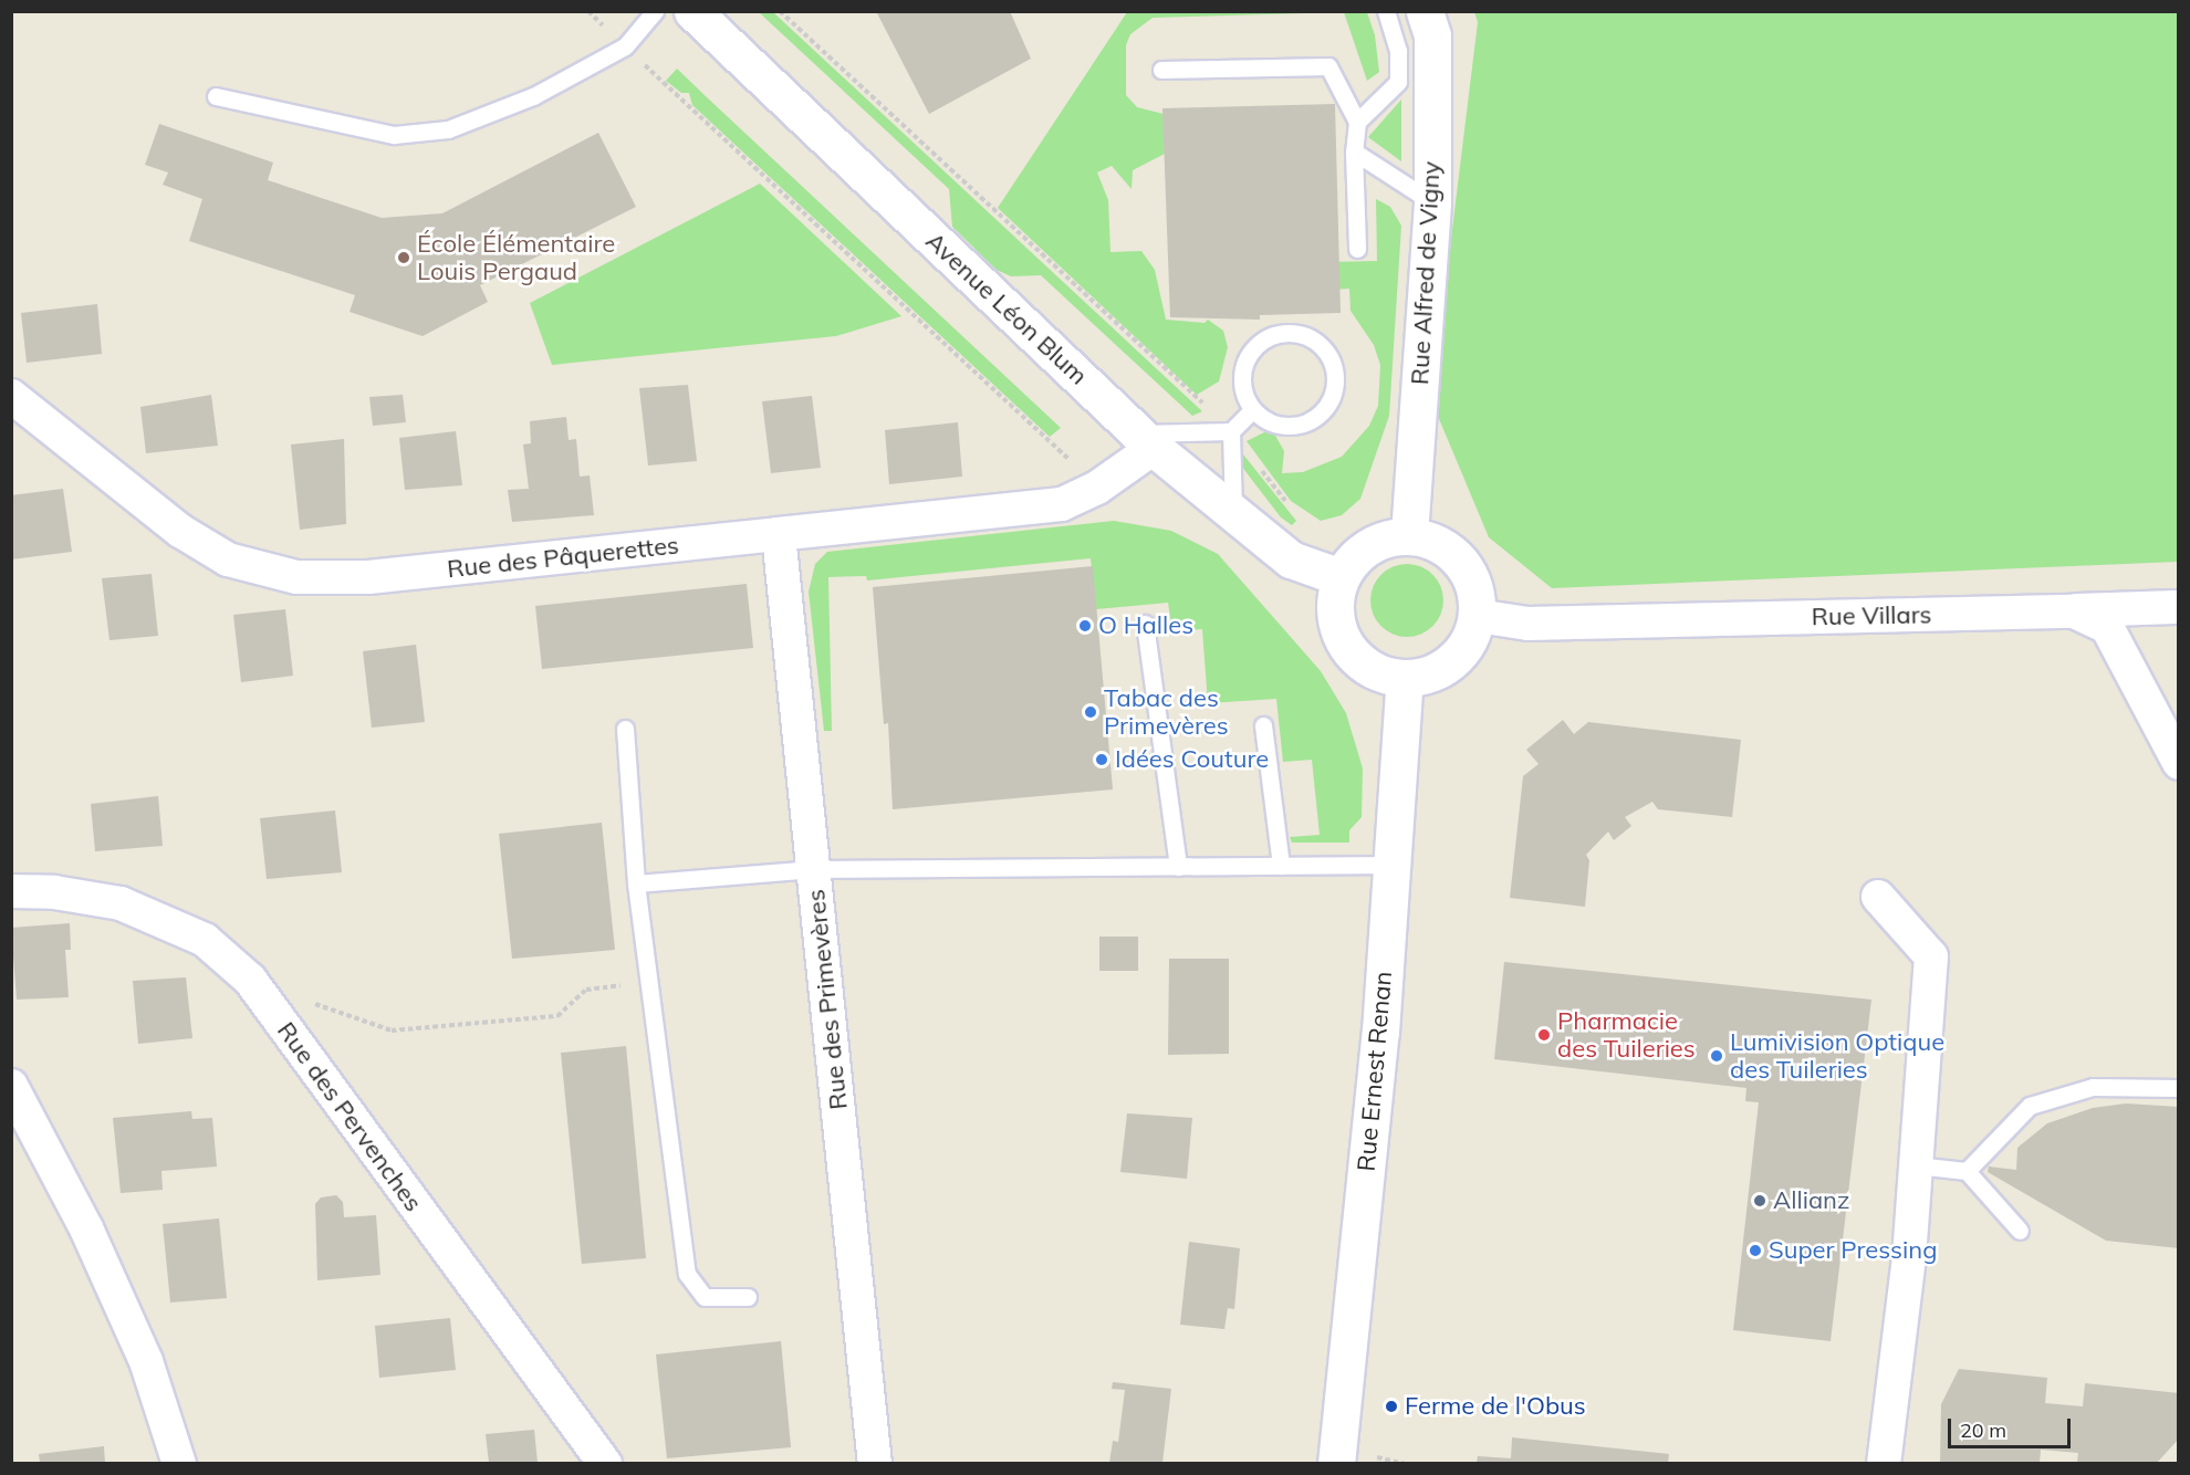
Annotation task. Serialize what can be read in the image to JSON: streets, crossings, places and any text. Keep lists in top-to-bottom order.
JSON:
{
  "streets": {
    "street": [
      "Rue Alfred de Vigny",
      "Avenue Léon Blum",
      "Rue des Pâquerettes",
      "Rue Villars",
      "Rue des Primevères",
      "Rue Ernest Renan",
      "Rue des Pervenches"
    ]
  },
  "crossings": [
    ["Rue Alfred de Vigny", "Avenue Léon Blum"],
    ["Rue Alfred de Vigny", "Rue Villars"],
    ["Rue Alfred de Vigny", "Rue Ernest Renan"],
    ["Avenue Léon Blum", "Rue des Pâquerettes"],
    ["Avenue Léon Blum", "Rue Villars"],
    ["Avenue Léon Blum", "Rue Ernest Renan"],
    ["Rue des Pâquerettes", "Rue des Primevères"],
    ["Rue Villars", "Rue Ernest Renan"]
  ],
  "places": [
    "École Élémentaire Louis Pergaud",
    "O Halles",
    "Tabac des Primevères",
    "Idées Couture",
    "Pharmacie des Tuileries",
    "Lumivision Optique des Tuileries",
    "Allianz",
    "Super Pressing",
    "Ferme de l'Obus"
  ],
  "scale_bar": "20 m"
}
